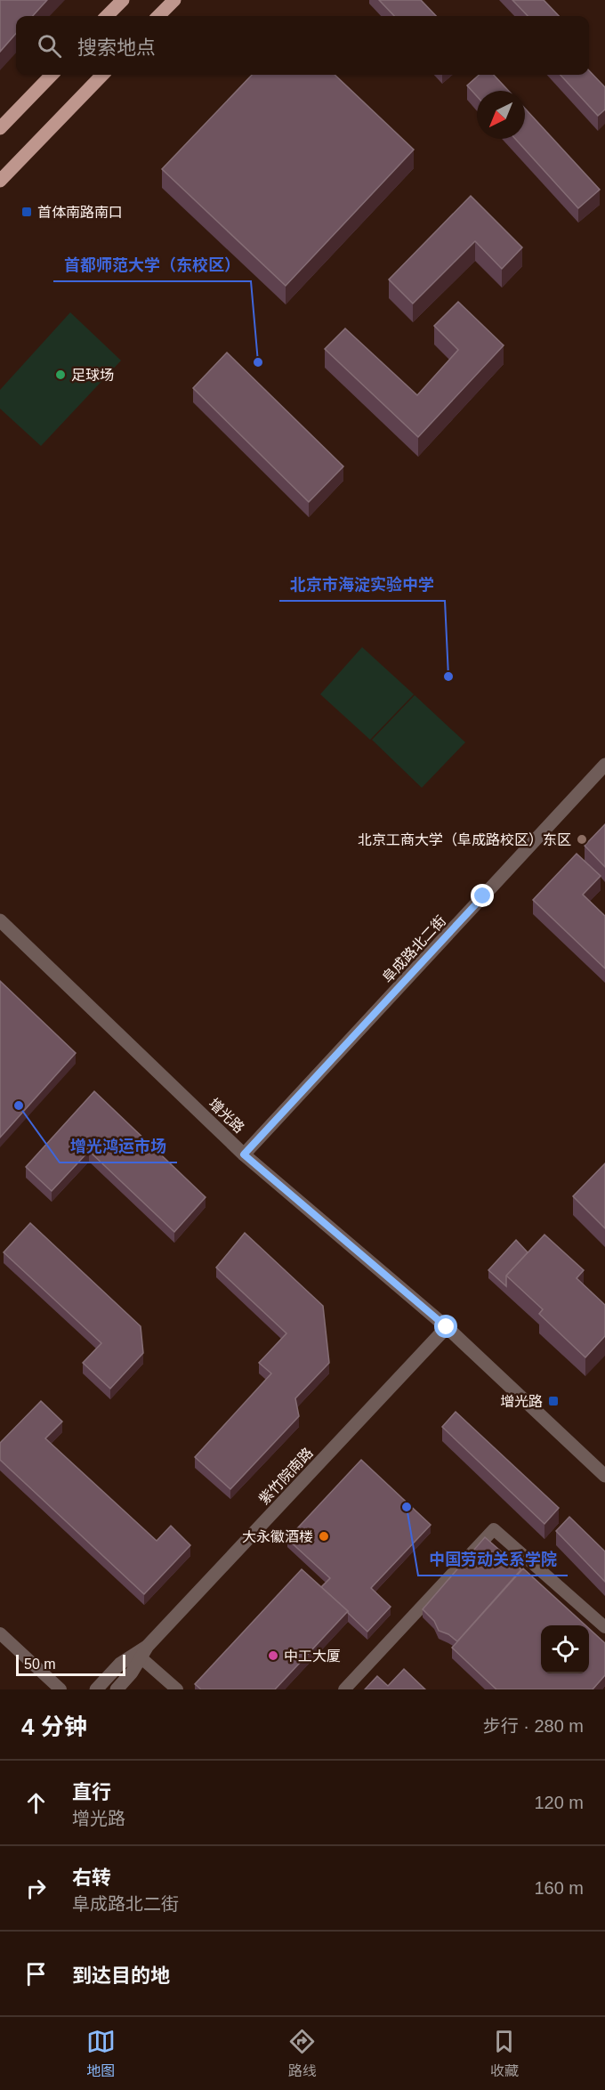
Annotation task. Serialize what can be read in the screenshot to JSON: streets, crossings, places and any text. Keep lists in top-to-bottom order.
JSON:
{
  "streets": {
    "street": ["阜成路北二街", "增光路", "紫竹院南路"]
  },
  "crossings": [
    ["阜成路北二街", "增光路"],
    ["增光路", "紫竹院南路"]
  ],
  "places": {
    "transit": ["首体南路南口", "增光路"],
    "other": [
      "首都师范大学（东校区）",
      "足球场",
      "北京市海淀实验中学",
      "北京工商大学（阜成路校区）东区",
      "增光鸿运市场",
      "中国劳动关系学院",
      "大永徽酒楼",
      "中工大厦"
    ]
  },
  "scale_bar": "50 m",
  "north": "bottom left",
  "page": {
    "search": "搜索地点",
    "scale": "50 m",
    "heading": ["4 分钟", "步行 · 280 m"],
    "list": [
      ["直行", "增光路", "120 m"],
      ["右转", "阜成路北二街", "160 m"],
      "到达目的地"
    ],
    "nav": ["地图", "路线", "收藏"]
  }
}
